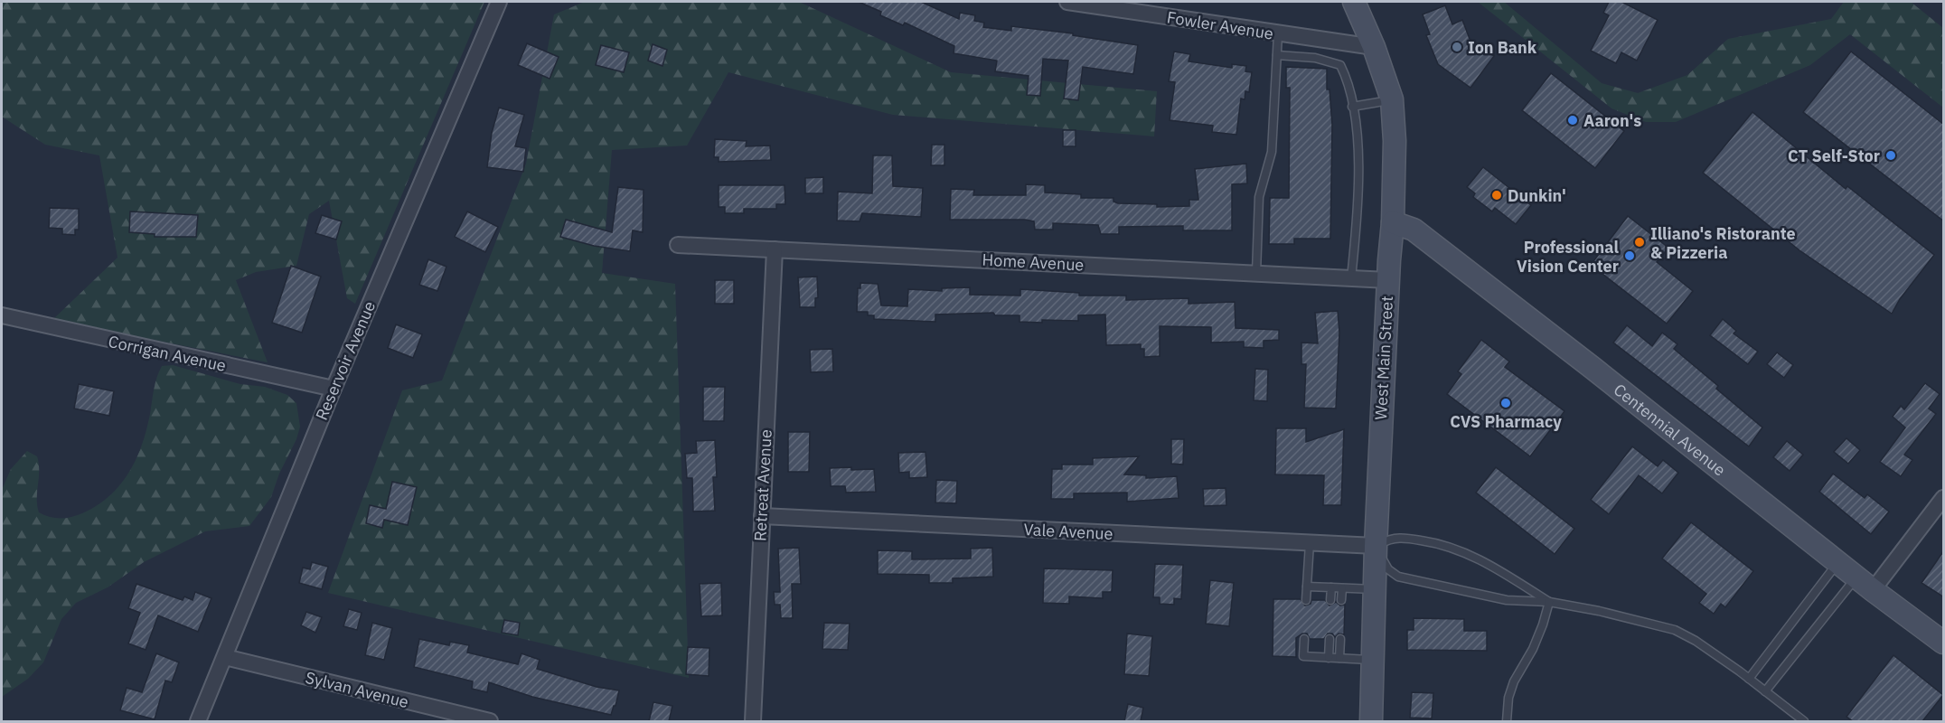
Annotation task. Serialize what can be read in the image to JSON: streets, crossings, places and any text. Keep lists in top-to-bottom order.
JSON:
{
  "streets": {
    "main road": ["West Main Street", "Centennial Avenue"],
    "street": [
      "Fowler Avenue",
      "Home Avenue",
      "Corrigan Avenue",
      "Reservoir Avenue",
      "Retreat Avenue",
      "Vale Avenue",
      "Sylvan Avenue"
    ]
  },
  "crossings": [
    ["Fowler Avenue", "West Main Street"],
    ["Home Avenue", "West Main Street"],
    ["Home Avenue", "Retreat Avenue"],
    ["Corrigan Avenue", "Reservoir Avenue"],
    ["West Main Street", "Centennial Avenue"],
    ["West Main Street", "Vale Avenue"],
    ["Reservoir Avenue", "Sylvan Avenue"],
    ["Retreat Avenue", "Vale Avenue"]
  ],
  "places": [
    "Ion Bank",
    "Aaron's",
    "CT Self-Stor",
    "Dunkin'",
    "Illiano's Ristorante & Pizzeria",
    "Professional Vision Center",
    "CVS Pharmacy"
  ]
}
